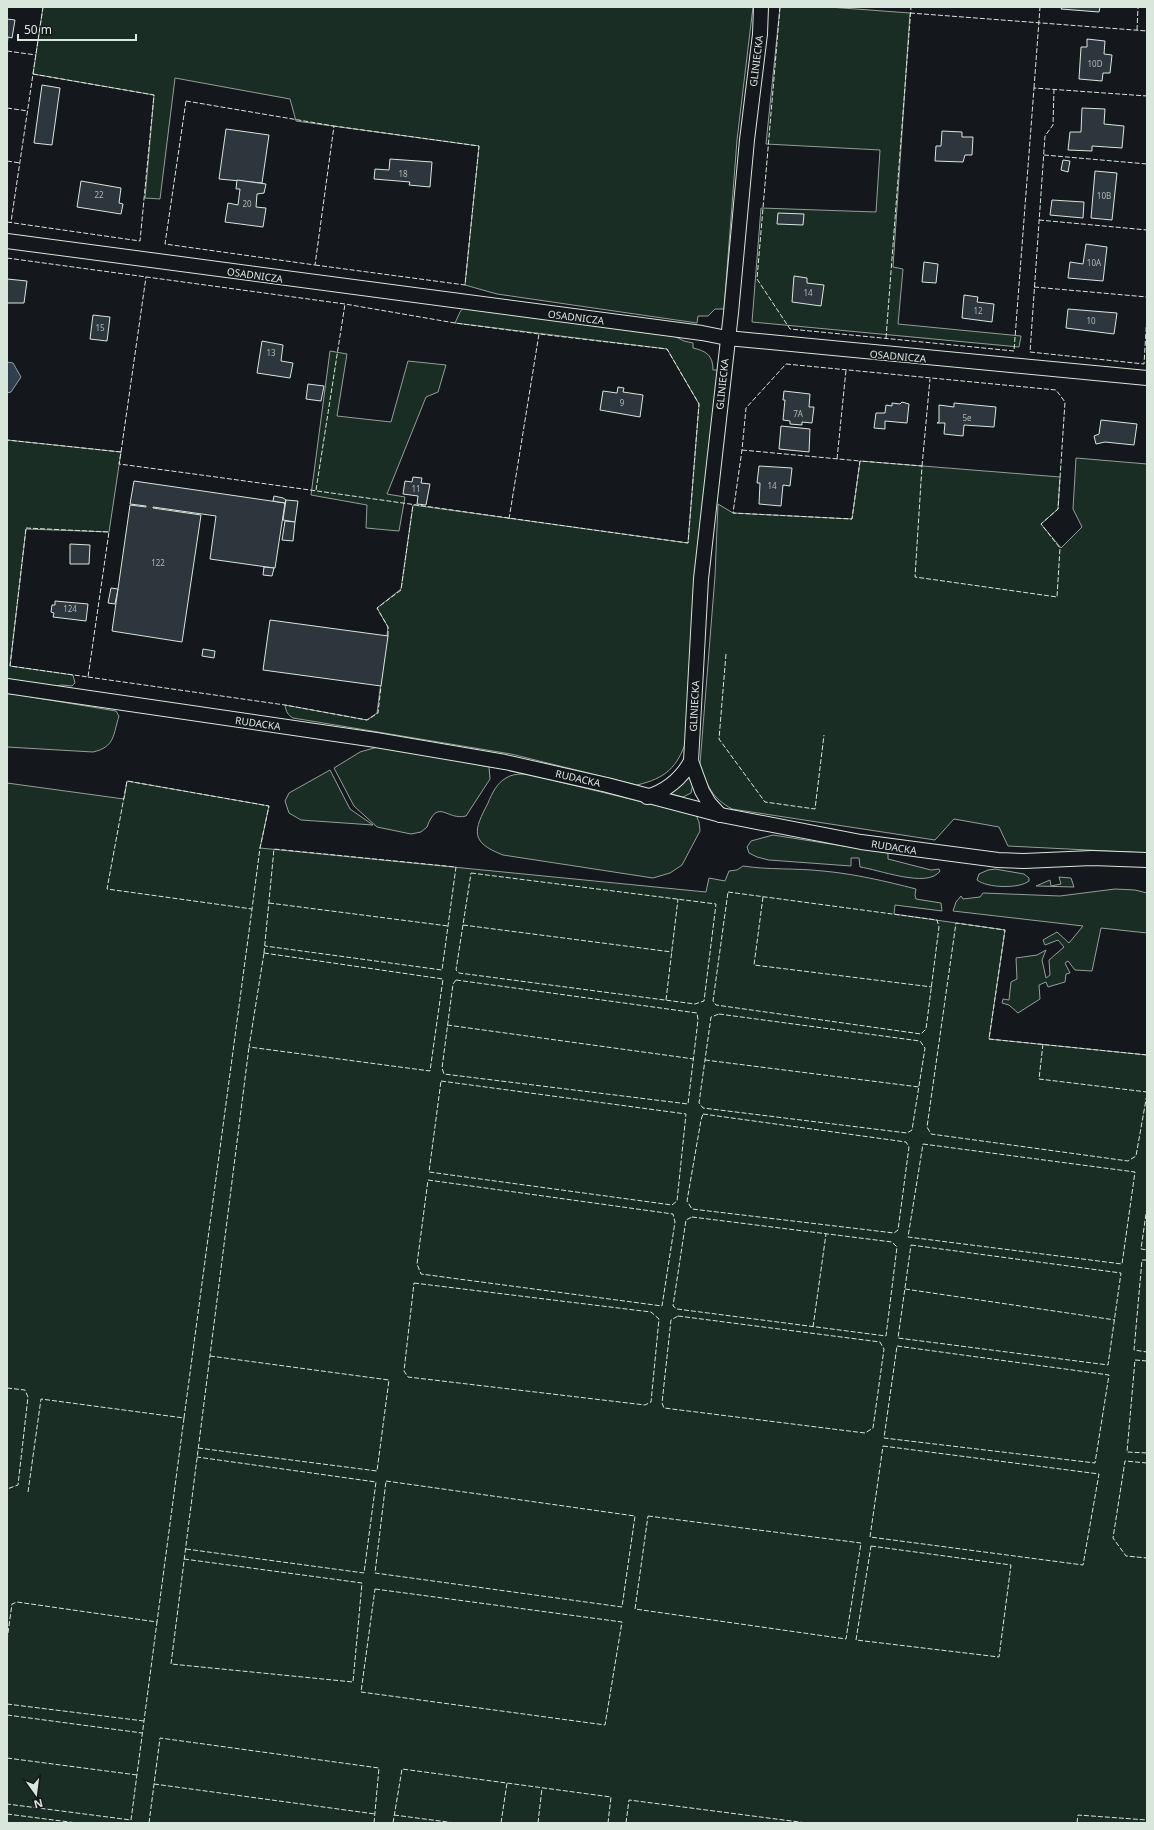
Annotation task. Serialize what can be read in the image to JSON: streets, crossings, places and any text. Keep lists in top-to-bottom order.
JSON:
{
  "streets": {
    "street": ["GLINIECKA", "OSADNICZA", "RUDACKA"]
  },
  "crossings": [
    ["GLINIECKA", "OSADNICZA"],
    ["GLINIECKA", "RUDACKA"]
  ],
  "house_numbers": [
    "10D",
    "18",
    "22",
    "10B",
    "20",
    "10A",
    "14",
    "12",
    "10",
    "15",
    "13",
    "9",
    "7A",
    "5e",
    "14",
    "11",
    "122",
    "124"
  ],
  "scale_bar": "50 m",
  "north": "bottom"
}
